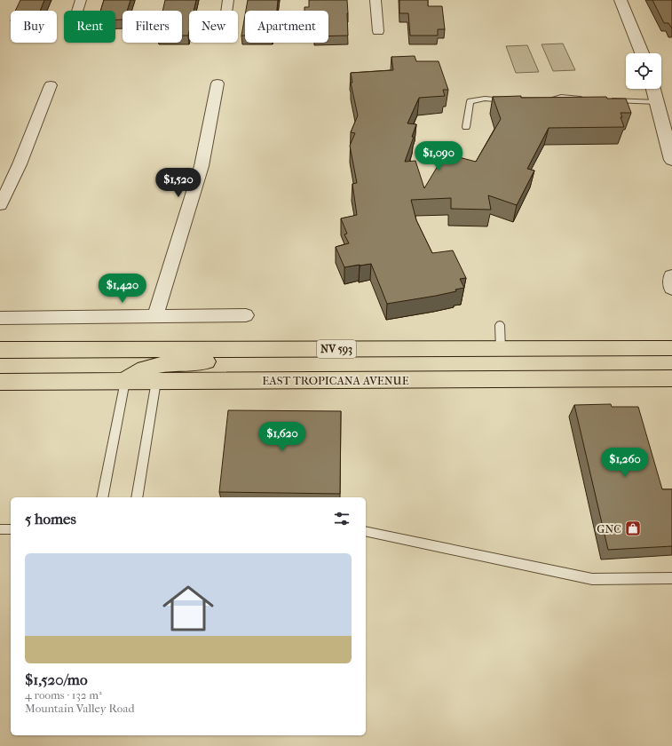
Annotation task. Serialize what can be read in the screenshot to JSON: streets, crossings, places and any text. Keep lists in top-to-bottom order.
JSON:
{
  "streets": {
    "main road": ["NV 593", "EAST TROPICANA AVENUE"]
  },
  "places": {
    "shop": ["GNC"]
  },
  "page": {
    "chip": [
      "Buy",
      "Rent",
      "Filters",
      "New",
      "Apartment"
    ],
    "price": [
      "$1,090",
      "$1,520",
      "$1,420",
      "$1,620",
      "$1,260"
    ],
    "heading": "5 homes",
    "list": [
      {
        "name": "$1,520/mo",
        "note": "4 rooms · 132 m² · Mountain Valley Road"
      }
    ]
  }
}
